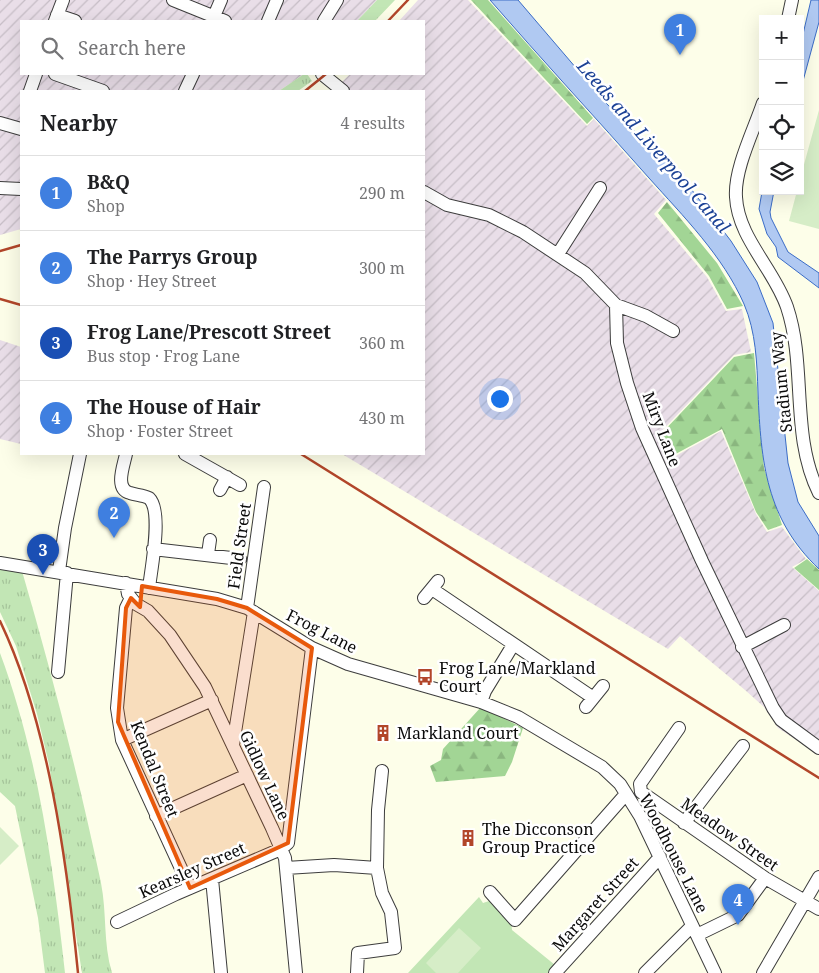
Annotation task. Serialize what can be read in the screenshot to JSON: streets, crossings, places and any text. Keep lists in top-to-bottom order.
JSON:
{
  "streets": {
    "street": [
      "Stadium Way",
      "Miry Lane",
      "Field Street",
      "Frog Lane",
      "Kendal Street",
      "Gidlow Lane",
      "Meadow Street",
      "Woodhouse Lane",
      "Kearsley Street",
      "Margaret Street"
    ]
  },
  "crossings": [
    ["Field Street", "Frog Lane"],
    ["Field Street", "Gidlow Lane"],
    ["Frog Lane", "Gidlow Lane"],
    ["Frog Lane", "Woodhouse Lane"],
    ["Kendal Street", "Gidlow Lane"],
    ["Kendal Street", "Kearsley Street"],
    ["Gidlow Lane", "Kearsley Street"],
    ["Woodhouse Lane", "Margaret Street"]
  ],
  "water": ["Leeds and Liverpool Canal"],
  "places": {
    "bus stop": ["Frog Lane/Markland Court"],
    "building": ["Markland Court", "The Dicconson Group Practice"]
  },
  "page": {
    "pins": [
      "1",
      "2",
      "3",
      "4"
    ],
    "map_buttons": ["+", "−"],
    "search": "Search here",
    "heading": ["Nearby", "4 results"],
    "list": [
      {
        "mark": "1",
        "name": "B&Q",
        "note": "Shop",
        "value": "290 m"
      },
      {
        "mark": "2",
        "name": "The Parrys Group",
        "note": "Shop · Hey Street",
        "value": "300 m"
      },
      {
        "mark": "3",
        "name": "Frog Lane/Prescott Street",
        "note": "Bus stop · Frog Lane",
        "value": "360 m"
      },
      {
        "mark": "4",
        "name": "The House of Hair",
        "note": "Shop · Foster Street",
        "value": "430 m"
      }
    ]
  }
}
